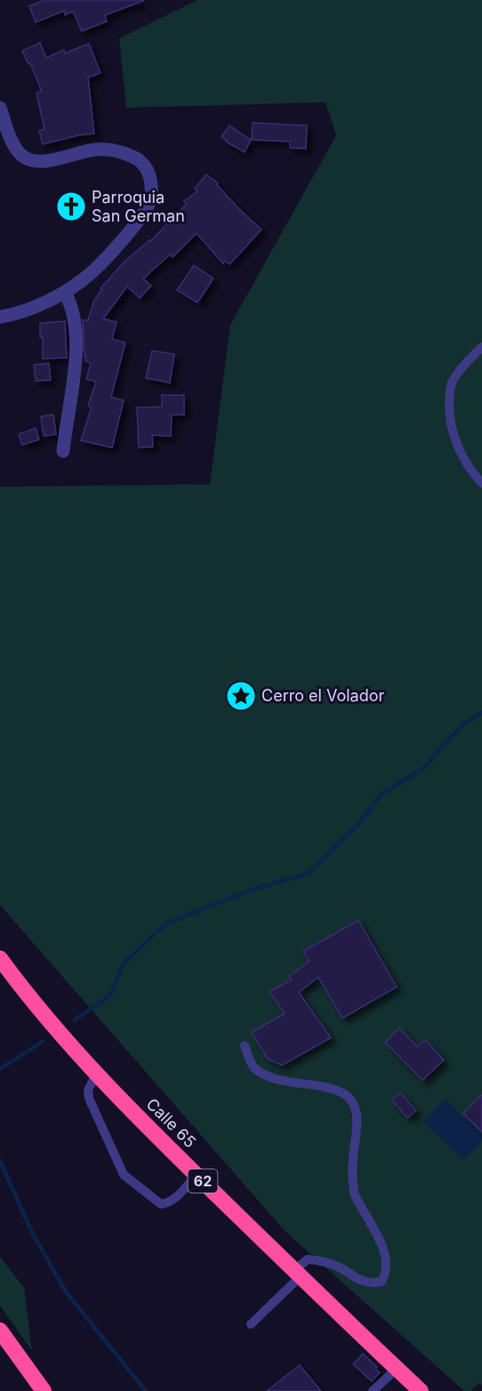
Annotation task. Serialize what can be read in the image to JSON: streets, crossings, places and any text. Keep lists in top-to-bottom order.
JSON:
{
  "streets": {
    "highway": ["Calle 65", "62"]
  },
  "places": {
    "church": ["Parroquia San German"],
    "place": ["Cerro el Volador"]
  }
}
